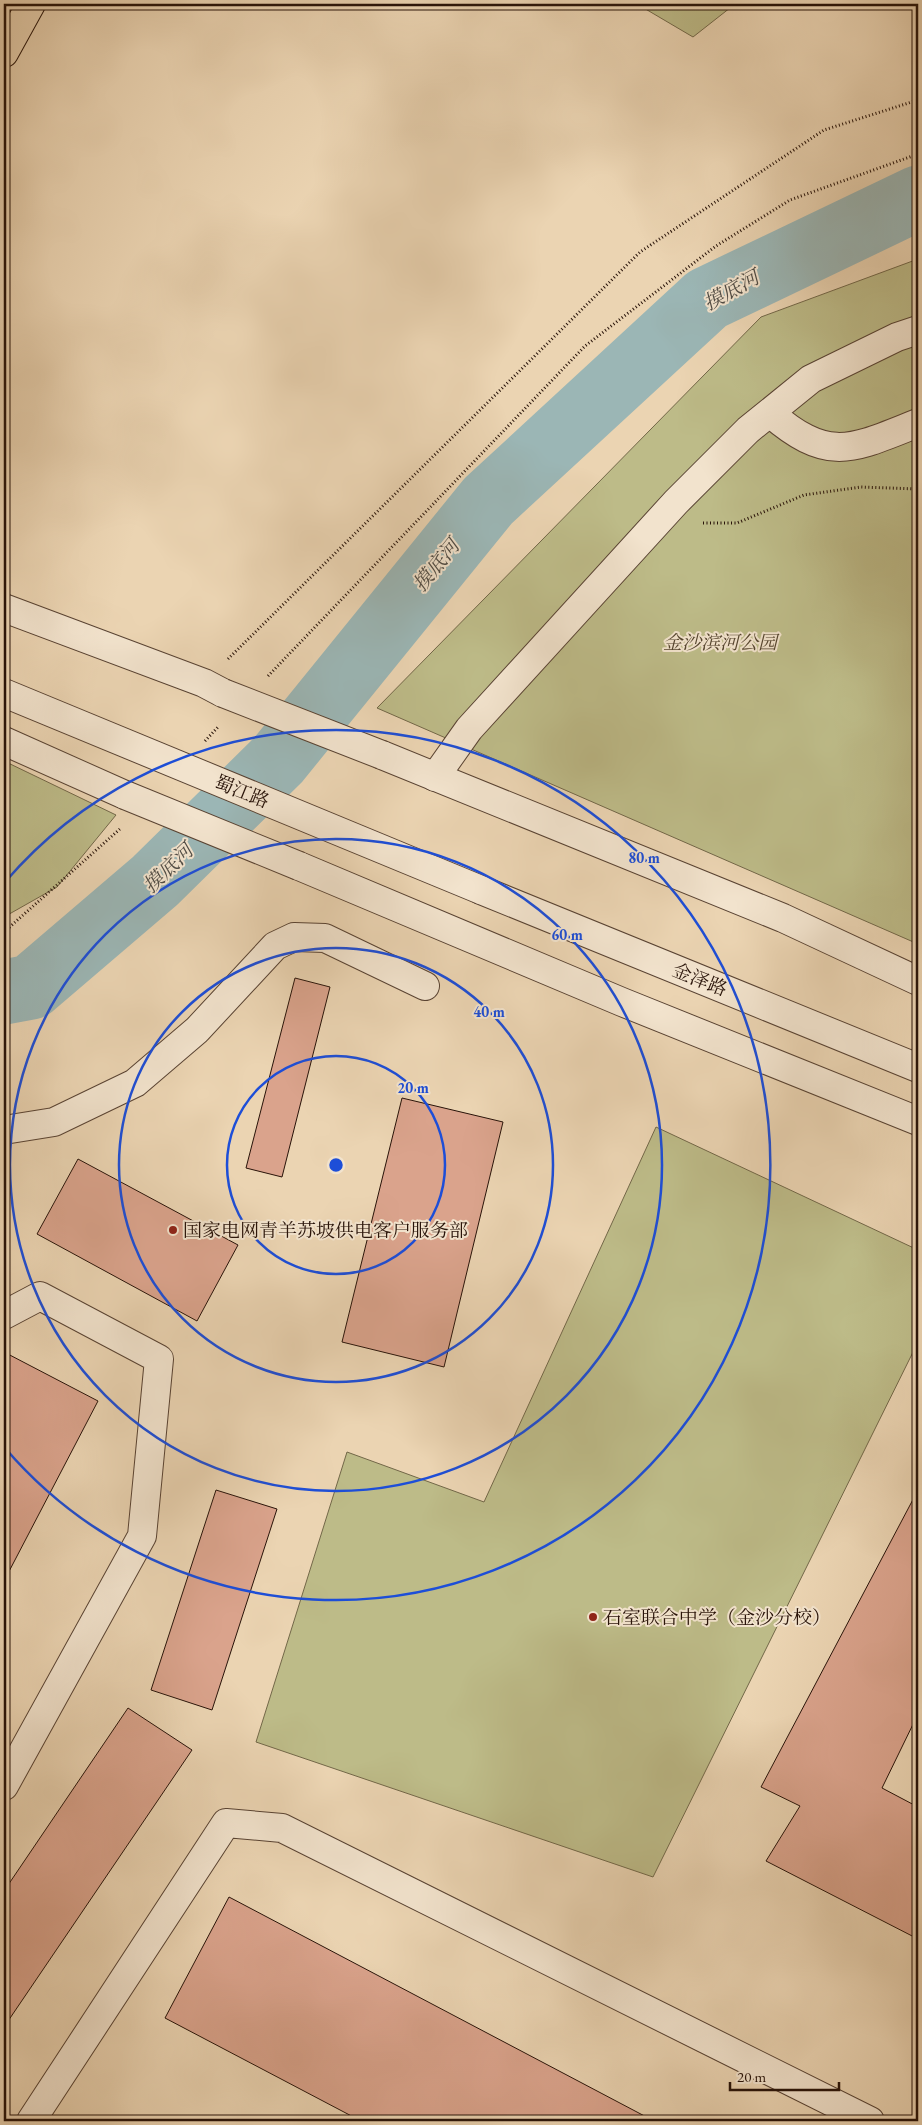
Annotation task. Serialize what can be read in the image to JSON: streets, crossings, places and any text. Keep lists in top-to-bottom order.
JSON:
{
  "streets": {
    "street": ["蜀江路", "金泽路"]
  },
  "crossings": [
    ["蜀江路", "金泽路"]
  ],
  "water": ["摸底河"],
  "parks": ["金沙滨河公园"],
  "places": ["国家电网青羊苏坡供电客户服务部", "石室联合中学（金沙分校）"],
  "scale_bar": "20 m",
  "rings": [
    "80 m",
    "60 m",
    "40 m",
    "20 m"
  ]
}
